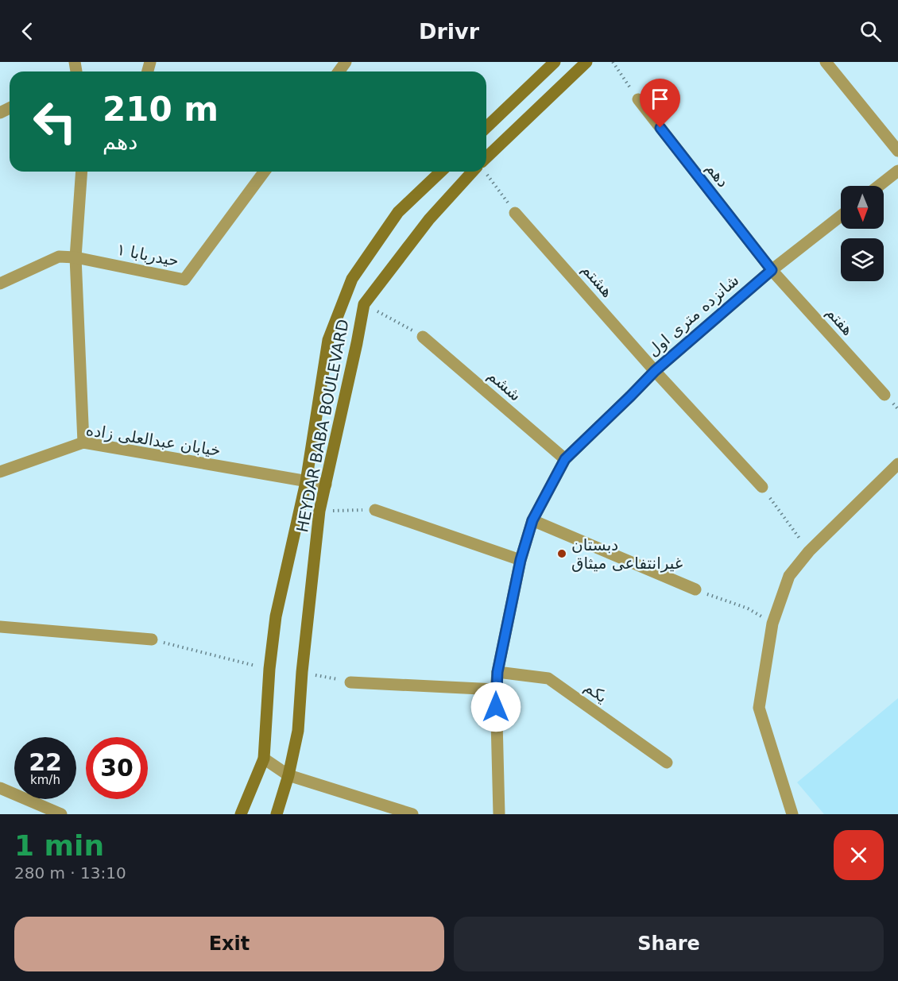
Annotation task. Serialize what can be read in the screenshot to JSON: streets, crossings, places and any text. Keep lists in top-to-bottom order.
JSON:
{
  "streets": {
    "street": [
      "دهم",
      "حیدربابا ۱",
      "هشتم",
      "شانزده متری اول",
      "هفتم",
      "ششم",
      "HEYDAR BABA BOULEVARD",
      "خیابان عبدالعلی زاده",
      "یکم"
    ]
  },
  "crossings": [
    ["دهم", "شانزده متری اول"],
    ["دهم", "هفتم"],
    ["هشتم", "شانزده متری اول"],
    ["شانزده متری اول", "هفتم"],
    ["شانزده متری اول", "ششم"],
    ["شانزده متری اول", "یکم"],
    ["HEYDAR BABA BOULEVARD", "خیابان عبدالعلی زاده"]
  ],
  "places": ["دبستان غیرانتفاعی میثاق"],
  "north": "bottom",
  "page": {
    "header": "Drivr",
    "turn": ["210 m", "دهم"],
    "speed": "22 km/h",
    "limit": "30",
    "heading": ["1 min", "280 m · 13:10"],
    "buttons": ["Exit", "Share"]
  }
}
